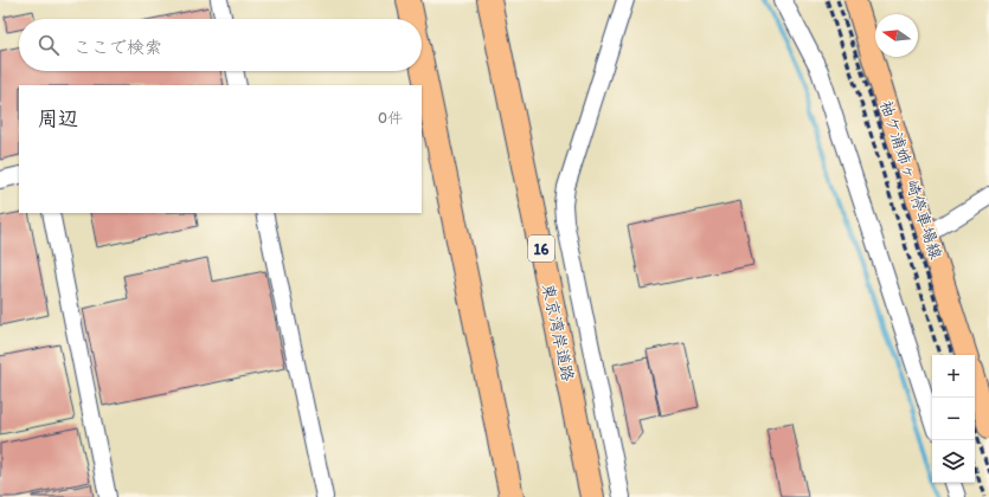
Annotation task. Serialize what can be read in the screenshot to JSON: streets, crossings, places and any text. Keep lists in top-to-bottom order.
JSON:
{
  "streets": {
    "highway": ["16", "東京湾岸道路"],
    "main road": ["袖ケ浦姉ヶ崎停車場線"]
  },
  "north": "left",
  "page": {
    "search": "ここで検索",
    "heading": ["周辺", "0件"],
    "map_buttons": ["+", "−"]
  }
}
